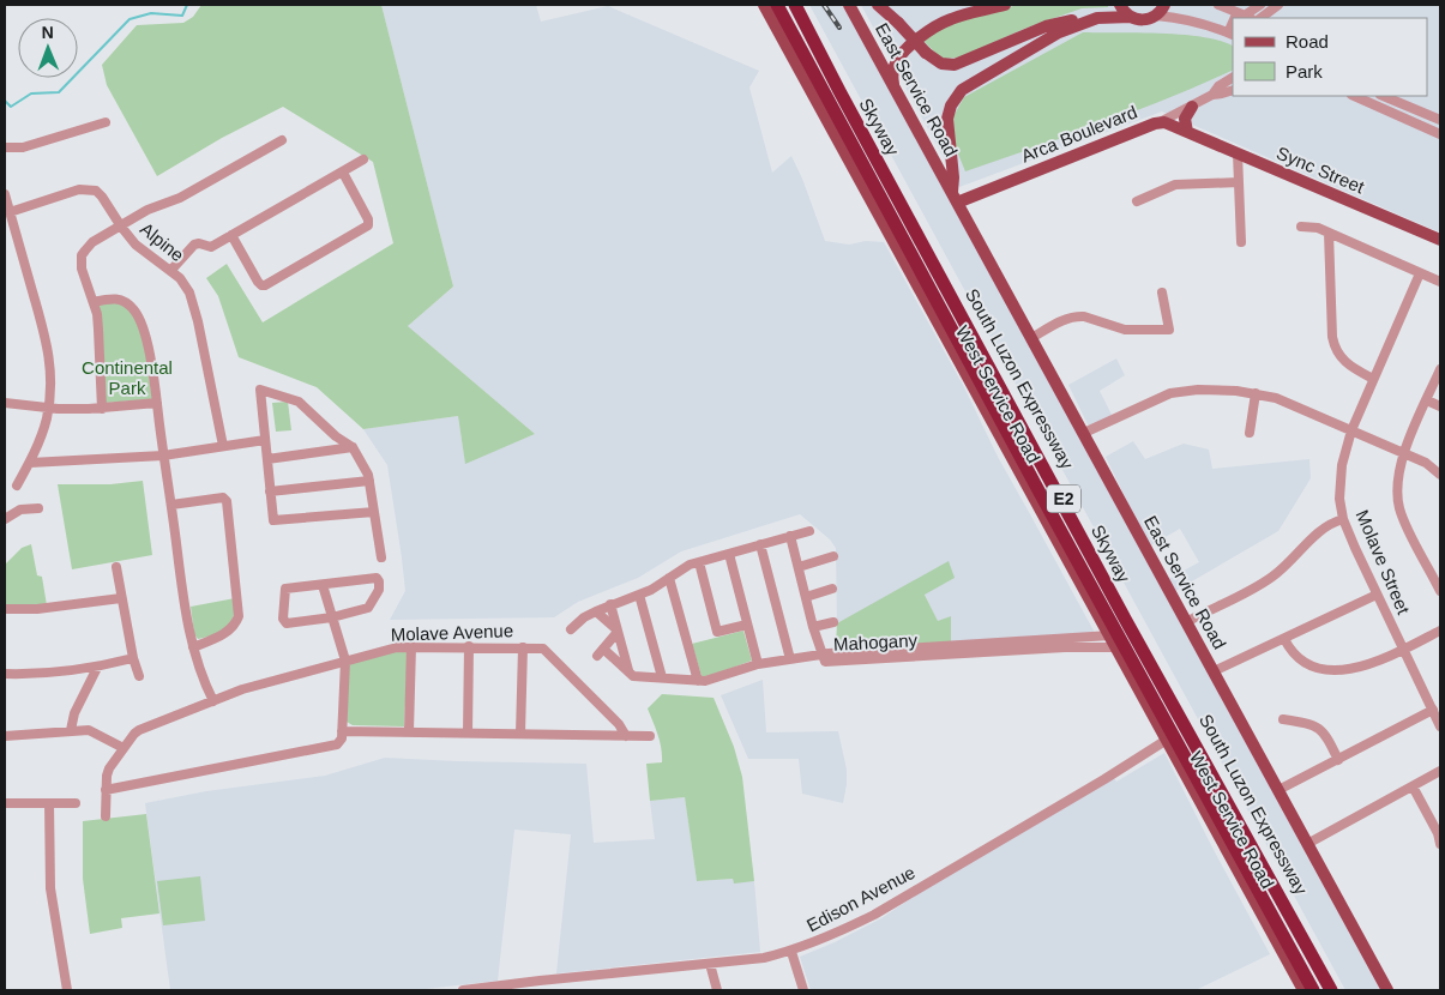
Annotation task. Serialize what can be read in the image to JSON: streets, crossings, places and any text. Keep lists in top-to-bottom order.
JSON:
{
  "streets": {
    "highway": ["Skyway", "South Luzon Expressway", "E2"],
    "main road": [
      "East Service Road",
      "Arca Boulevard",
      "Sync Street",
      "West Service Road"
    ],
    "street": [
      "Alpine",
      "Molave Street",
      "Molave Avenue",
      "Mahogany",
      "Edison Avenue"
    ]
  },
  "crossings": [
    ["East Service Road", "Arca Boulevard"],
    ["Skyway", "South Luzon Expressway"],
    ["Arca Boulevard", "Sync Street"],
    ["West Service Road", "Mahogany"],
    ["West Service Road", "Edison Avenue"]
  ],
  "parks": ["Continental Park"],
  "legend": ["Road", "Park"],
  "north": "top"
}
